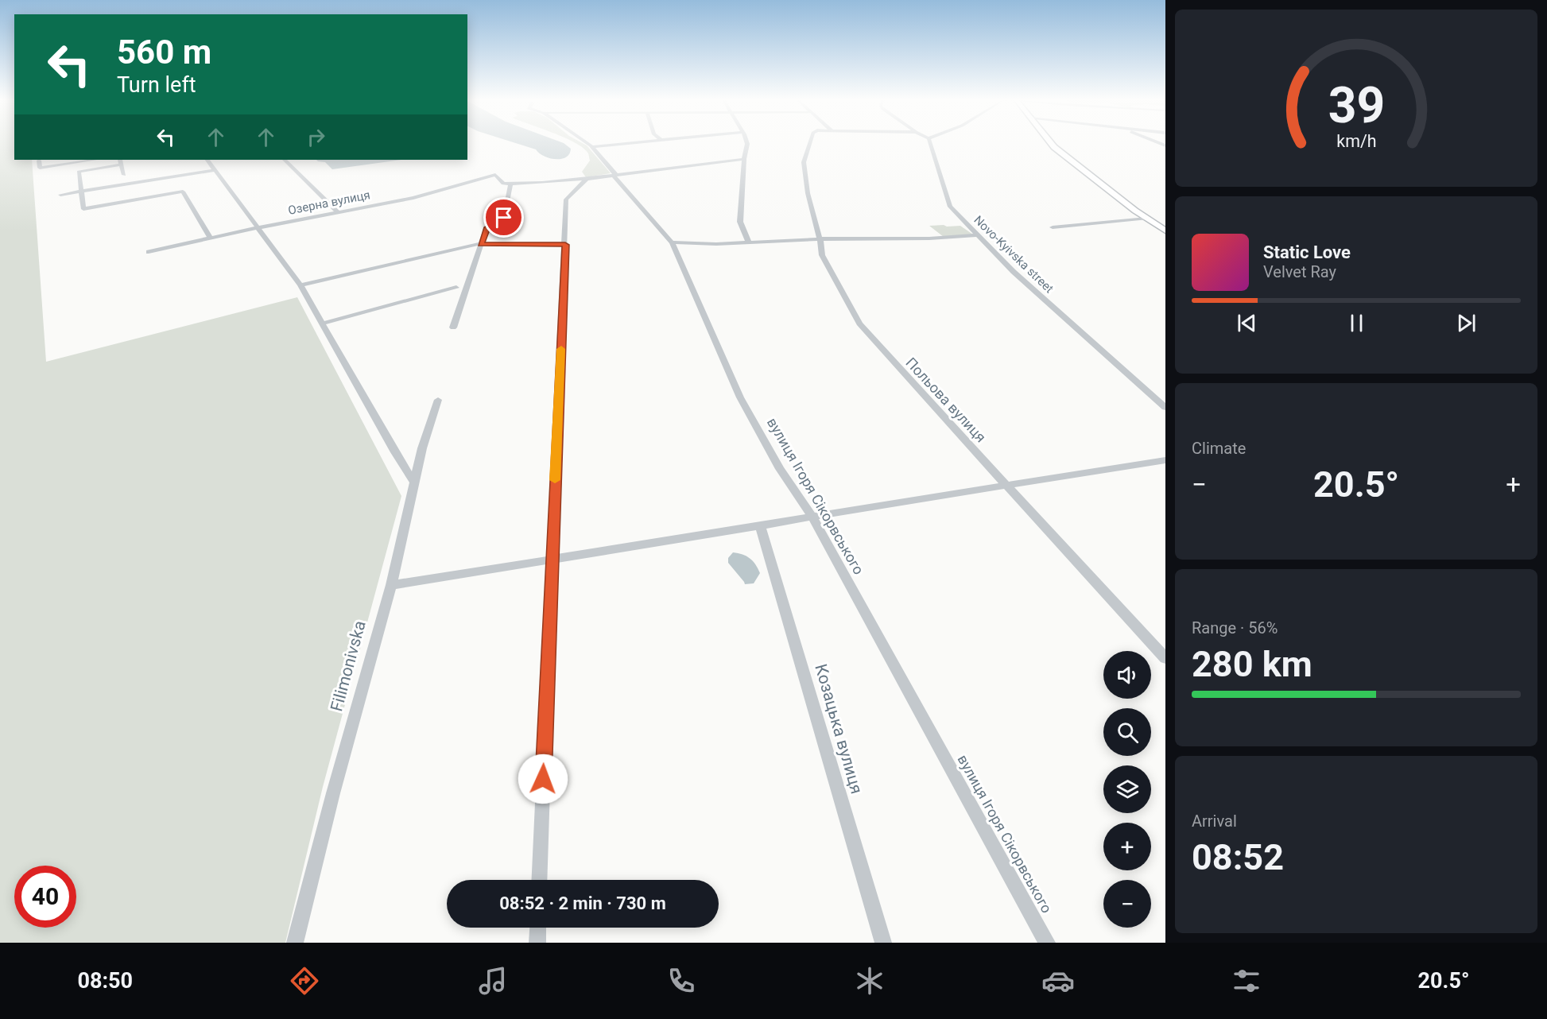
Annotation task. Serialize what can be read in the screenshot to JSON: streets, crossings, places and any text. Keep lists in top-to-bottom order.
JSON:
{
  "streets": {
    "street": [
      "Озерна вулиця",
      "Novo-Kyivska street",
      "Польова вулиця",
      "вулиця Ігоря Сікорвського",
      "Filimonivska",
      "Козацька вулиця"
    ]
  },
  "page": {
    "turn": ["560 m", "Turn left"],
    "song": ["Static Love", "Velvet Ray"],
    "tile": [
      "Climate",
      ["Range · 56%", "280 km"],
      ["Arrival", "08:52"]
    ],
    "heat": ["−", "20.5°", "+"],
    "map_buttons": ["+", "−"],
    "limit": "40",
    "trip": "08:52 · 2 min · 730 m",
    "tabs": ["08:50", "20.5°"],
    "gauge": ["39", "km/h"]
  }
}
